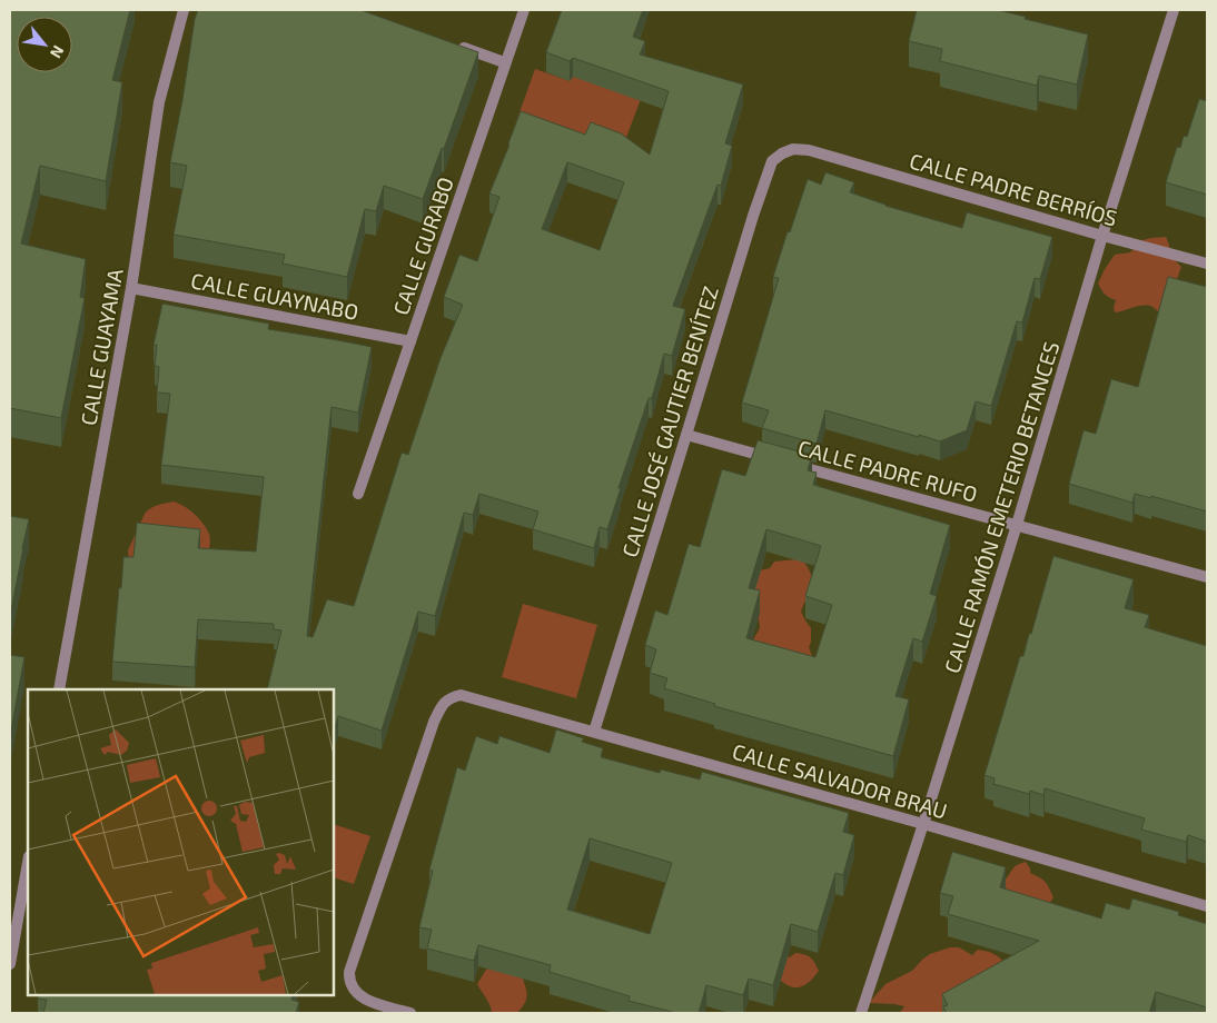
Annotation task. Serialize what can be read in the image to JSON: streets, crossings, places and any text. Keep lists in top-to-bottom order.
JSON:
{
  "streets": {
    "street": [
      "CALLE PADRE BERRÍOS",
      "CALLE GURABO",
      "CALLE GUAYNABO",
      "CALLE GUAYAMA",
      "CALLE JOSÉ GAUTIER BENÍTEZ",
      "CALLE PADRE RUFO",
      "CALLE RAMÓN EMETERIO BETANCES",
      "CALLE SALVADOR BRAU"
    ]
  },
  "crossings": [
    ["CALLE PADRE BERRÍOS", "CALLE JOSÉ GAUTIER BENÍTEZ"],
    ["CALLE PADRE BERRÍOS", "CALLE RAMÓN EMETERIO BETANCES"],
    ["CALLE GURABO", "CALLE GUAYNABO"],
    ["CALLE GUAYNABO", "CALLE GUAYAMA"],
    ["CALLE JOSÉ GAUTIER BENÍTEZ", "CALLE PADRE RUFO"],
    ["CALLE JOSÉ GAUTIER BENÍTEZ", "CALLE SALVADOR BRAU"],
    ["CALLE PADRE RUFO", "CALLE RAMÓN EMETERIO BETANCES"],
    ["CALLE RAMÓN EMETERIO BETANCES", "CALLE SALVADOR BRAU"]
  ],
  "north": "bottom right"
}
